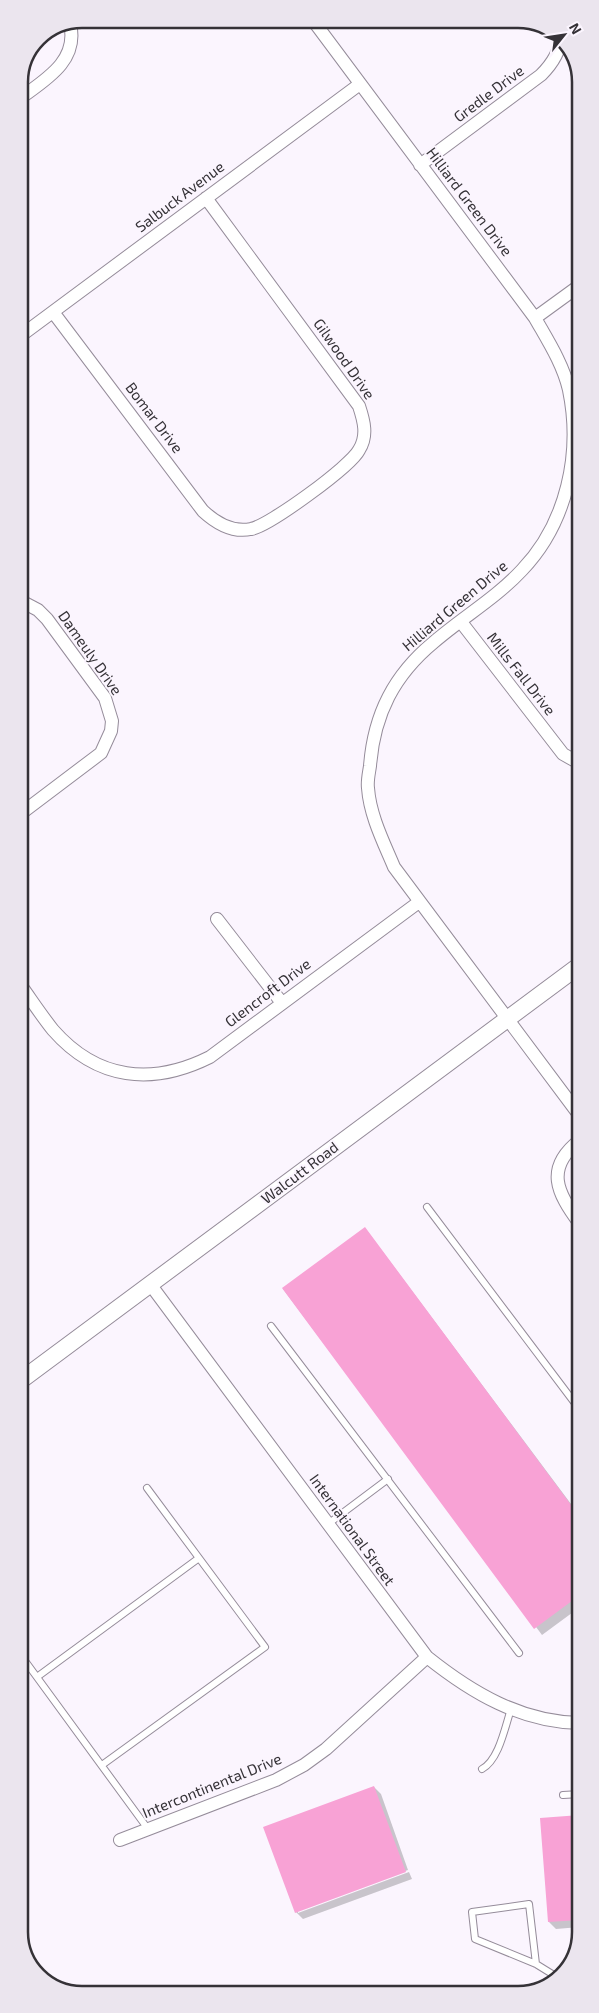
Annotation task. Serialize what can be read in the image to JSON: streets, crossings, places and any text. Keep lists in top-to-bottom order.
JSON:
{
  "streets": {
    "street": [
      "Gredle Drive",
      "Salbuck Avenue",
      "Hilliard Green Drive",
      "Gilwood Drive",
      "Bomar Drive",
      "Dameuly Drive",
      "Mills Fall Drive",
      "Glencroft Drive",
      "Walcutt Road",
      "International Street",
      "Intercontinental Drive"
    ]
  },
  "crossings": [
    ["Gredle Drive", "Hilliard Green Drive"],
    ["Salbuck Avenue", "Hilliard Green Drive"],
    ["Salbuck Avenue", "Gilwood Drive"],
    ["Salbuck Avenue", "Bomar Drive"],
    ["Hilliard Green Drive", "Mills Fall Drive"],
    ["Hilliard Green Drive", "Glencroft Drive"],
    ["Hilliard Green Drive", "Walcutt Road"],
    ["Gilwood Drive", "Bomar Drive"],
    ["Walcutt Road", "International Street"],
    ["International Street", "Intercontinental Drive"]
  ],
  "north": "top right"
}
